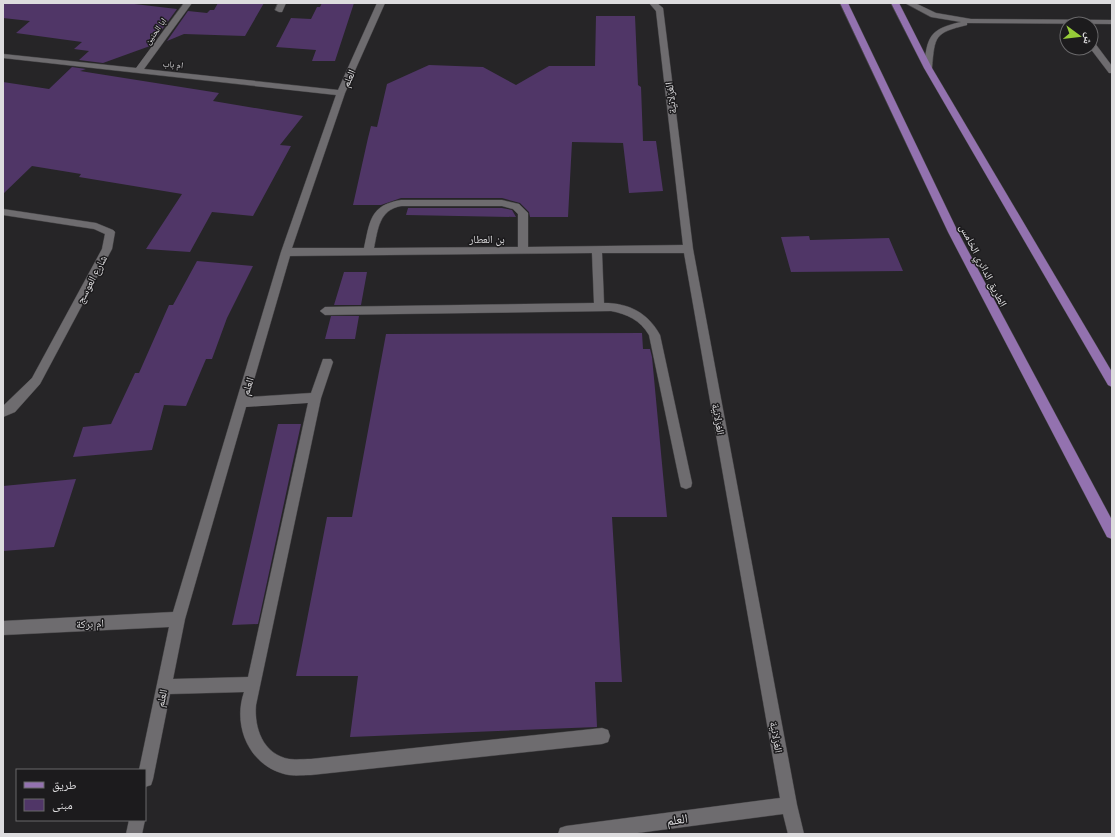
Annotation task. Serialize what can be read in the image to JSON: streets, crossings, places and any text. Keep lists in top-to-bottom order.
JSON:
{
  "streets": {
    "main road": ["الطريق الدائري الخامس"],
    "street": [
      "ابا الحنين",
      "ام باب",
      "العلم",
      "الغزلانية",
      "بن العطار",
      "شارع العوسج",
      "ام بركة"
    ]
  },
  "crossings": [
    ["ابا الحنين", "ام باب"],
    ["ام باب", "العلم"],
    ["العلم", "الغزلانية"],
    ["العلم", "بن العطار"],
    ["العلم", "ام بركة"],
    ["الغزلانية", "بن العطار"]
  ],
  "legend": ["طريق", "مبنى"],
  "north": "right"
}
